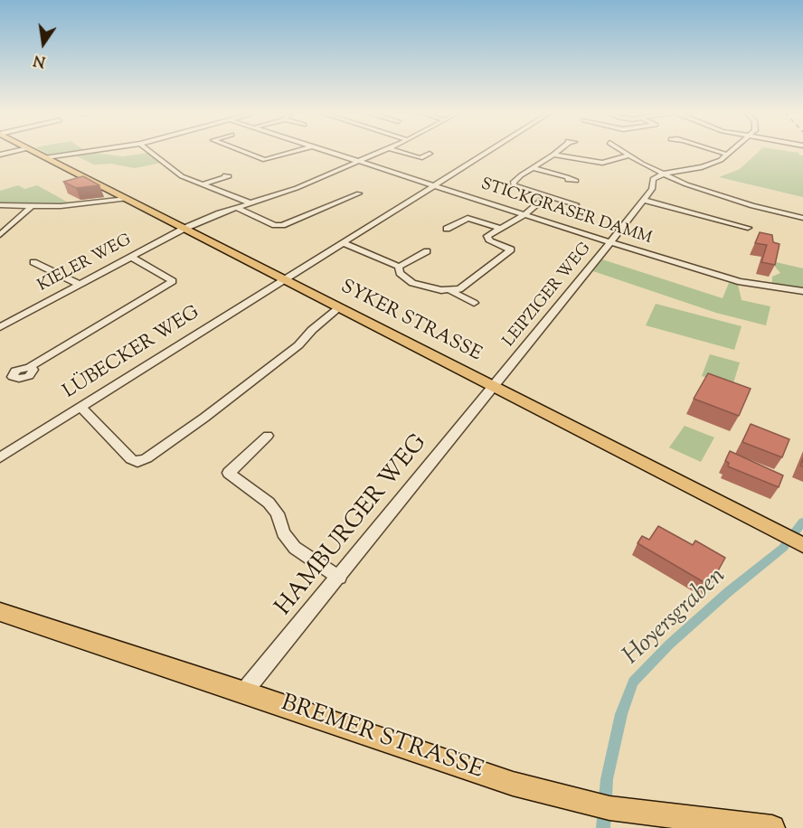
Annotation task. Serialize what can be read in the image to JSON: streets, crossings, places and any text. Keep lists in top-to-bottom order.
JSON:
{
  "streets": {
    "main road": ["SYKER STRASSE", "BREMER STRASSE"],
    "street": [
      "STICKGRASER DAMM",
      "KIELER WEG",
      "LEIPZIGER WEG",
      "LÜBECKER WEG",
      "HAMBURGER WEG"
    ]
  },
  "crossings": [
    ["STICKGRASER DAMM", "KIELER WEG"],
    ["STICKGRASER DAMM", "LEIPZIGER WEG"],
    ["STICKGRASER DAMM", "LÜBECKER WEG"],
    ["KIELER WEG", "SYKER STRASSE"],
    ["LEIPZIGER WEG", "SYKER STRASSE"],
    ["LEIPZIGER WEG", "HAMBURGER WEG"],
    ["SYKER STRASSE", "LÜBECKER WEG"],
    ["SYKER STRASSE", "HAMBURGER WEG"],
    ["HAMBURGER WEG", "BREMER STRASSE"]
  ],
  "water": ["Hoyersgraben"],
  "north": "bottom"
}
